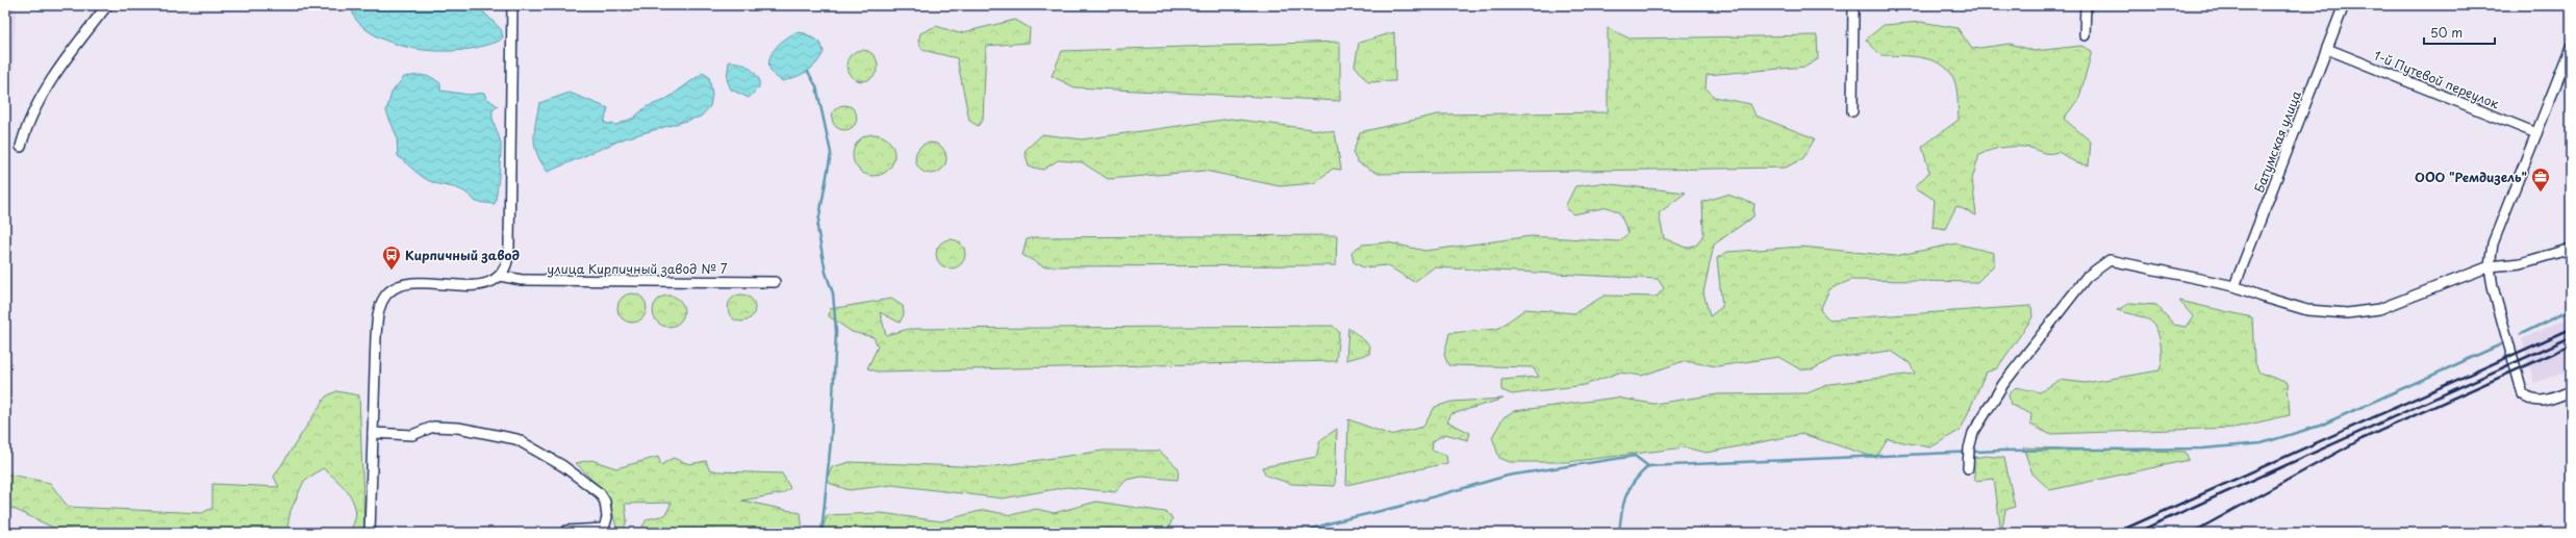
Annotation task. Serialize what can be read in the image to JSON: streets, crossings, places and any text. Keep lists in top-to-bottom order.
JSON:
{
  "streets": {
    "street": ["1-й Путевой переулок", "Батумская улица", "улица Кирпичный завод № 7"]
  },
  "crossings": [
    ["1-й Путевой переулок", "Батумская улица"]
  ],
  "places": {
    "office": ["ООО \"Ремдизель\""],
    "bus stop": ["Кирпичный завод"]
  },
  "scale_bar": "50 m"
}
